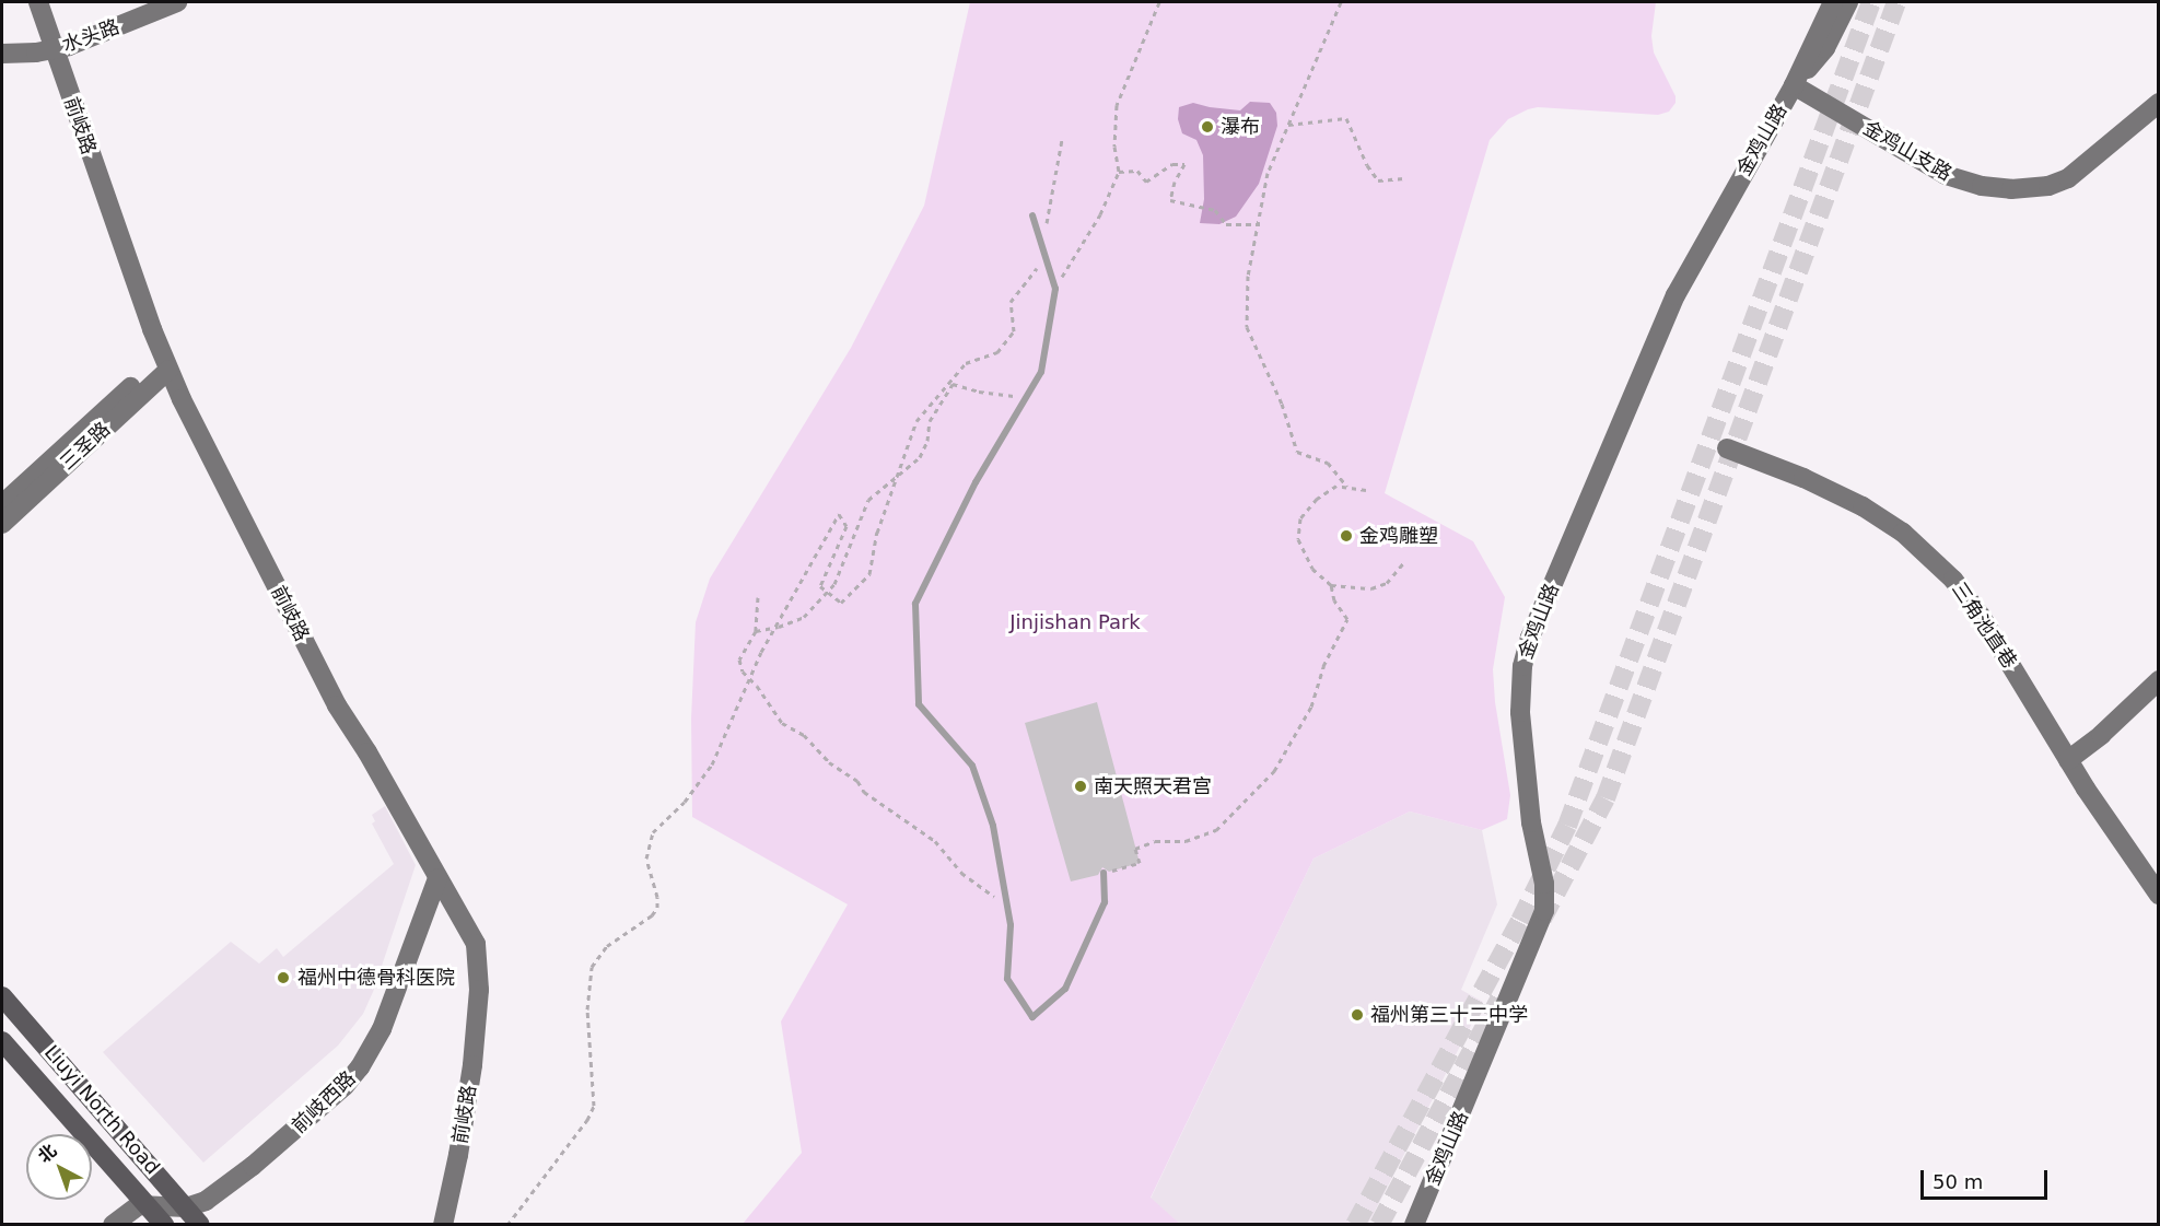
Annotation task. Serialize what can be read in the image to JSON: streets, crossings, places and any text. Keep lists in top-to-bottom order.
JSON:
{
  "streets": {
    "main road": ["Liuyi North Road"],
    "street": [
      "水头路",
      "前岐路",
      "金鸡山路",
      "金鸡山支路",
      "三圣路",
      "三角池直巷",
      "前岐西路"
    ]
  },
  "crossings": [
    ["水头路", "前岐路"],
    ["前岐路", "三圣路"],
    ["前岐路", "前岐西路"],
    ["金鸡山路", "金鸡山支路"],
    ["前岐西路", "Liuyi North Road"]
  ],
  "parks": ["Jinjishan Park"],
  "places": [
    "瀑布",
    "金鸡雕塑",
    "南天照天君宫",
    "福州中德骨科医院",
    "福州第三十二中学"
  ],
  "scale_bar": "50 m",
  "north": "top left"
}
